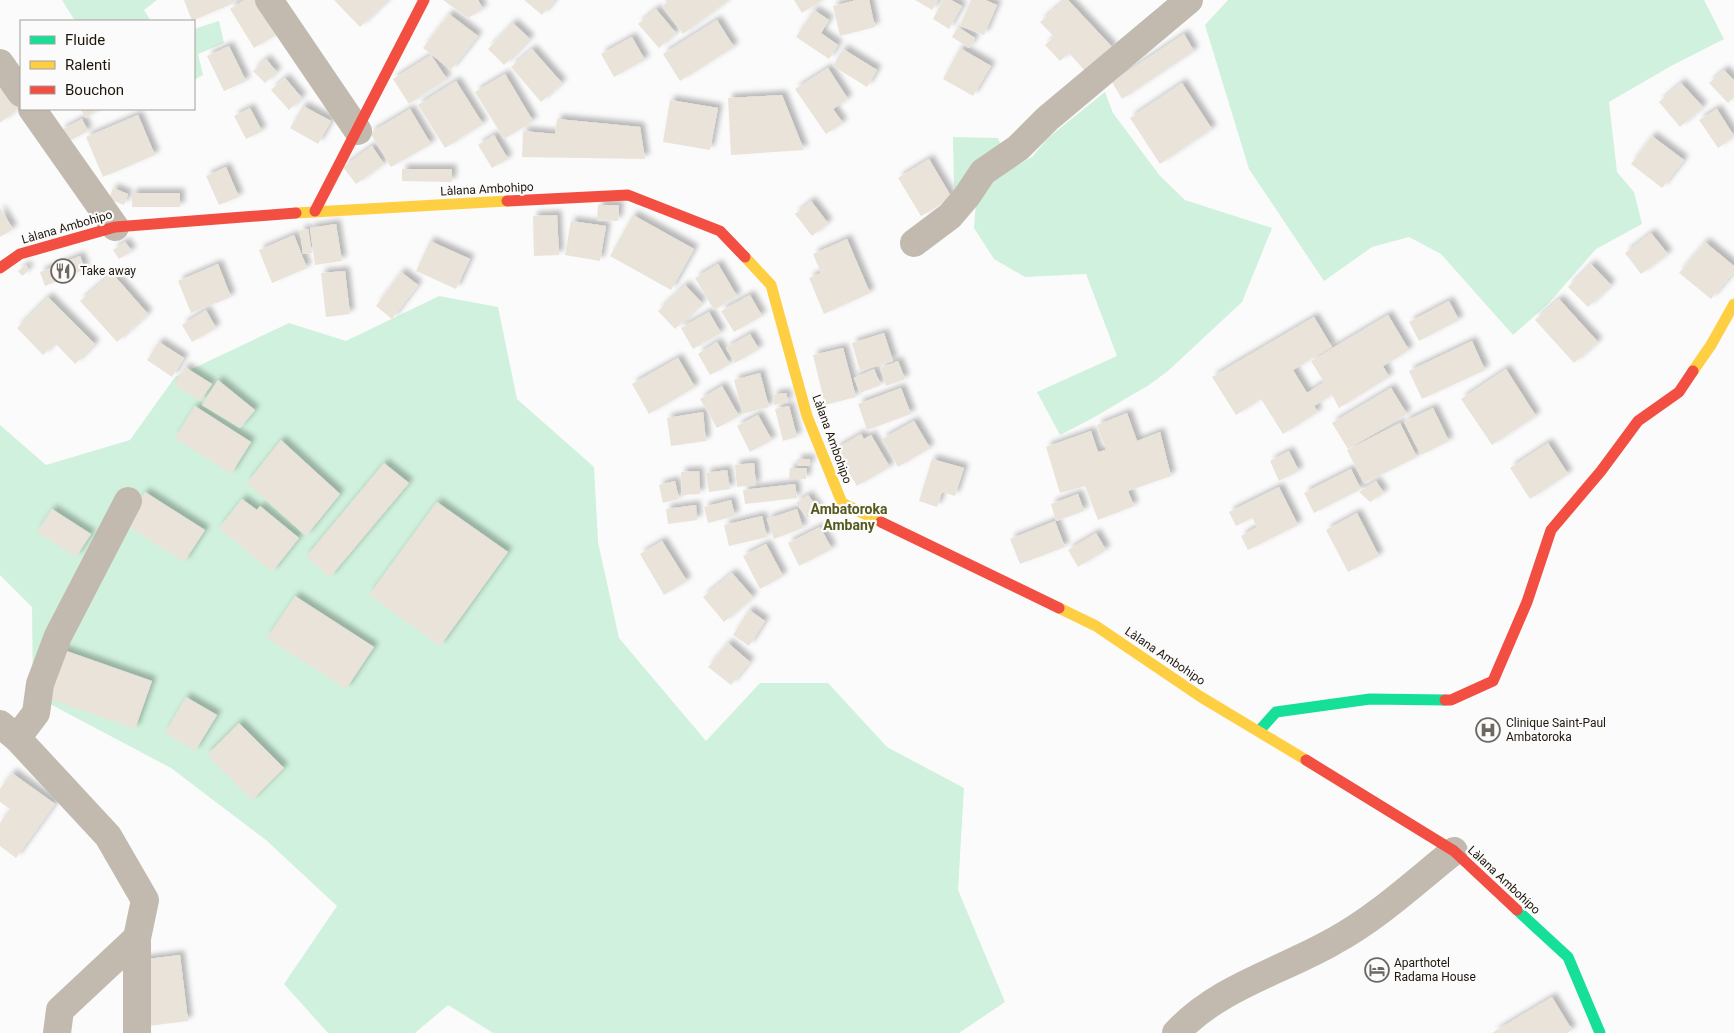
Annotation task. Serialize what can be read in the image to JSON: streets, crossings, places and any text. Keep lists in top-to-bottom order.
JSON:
{
  "streets": {
    "street": ["Làlana Ambohipo"]
  },
  "districts": ["Ambatoroka Ambany"],
  "places": {
    "restaurant": ["Take away"],
    "hospital": ["Clinique Saint-Paul Ambatoroka"],
    "hotel": ["Aparthotel Radama House"]
  },
  "legend": ["Fluide", "Ralenti", "Bouchon"]
}
